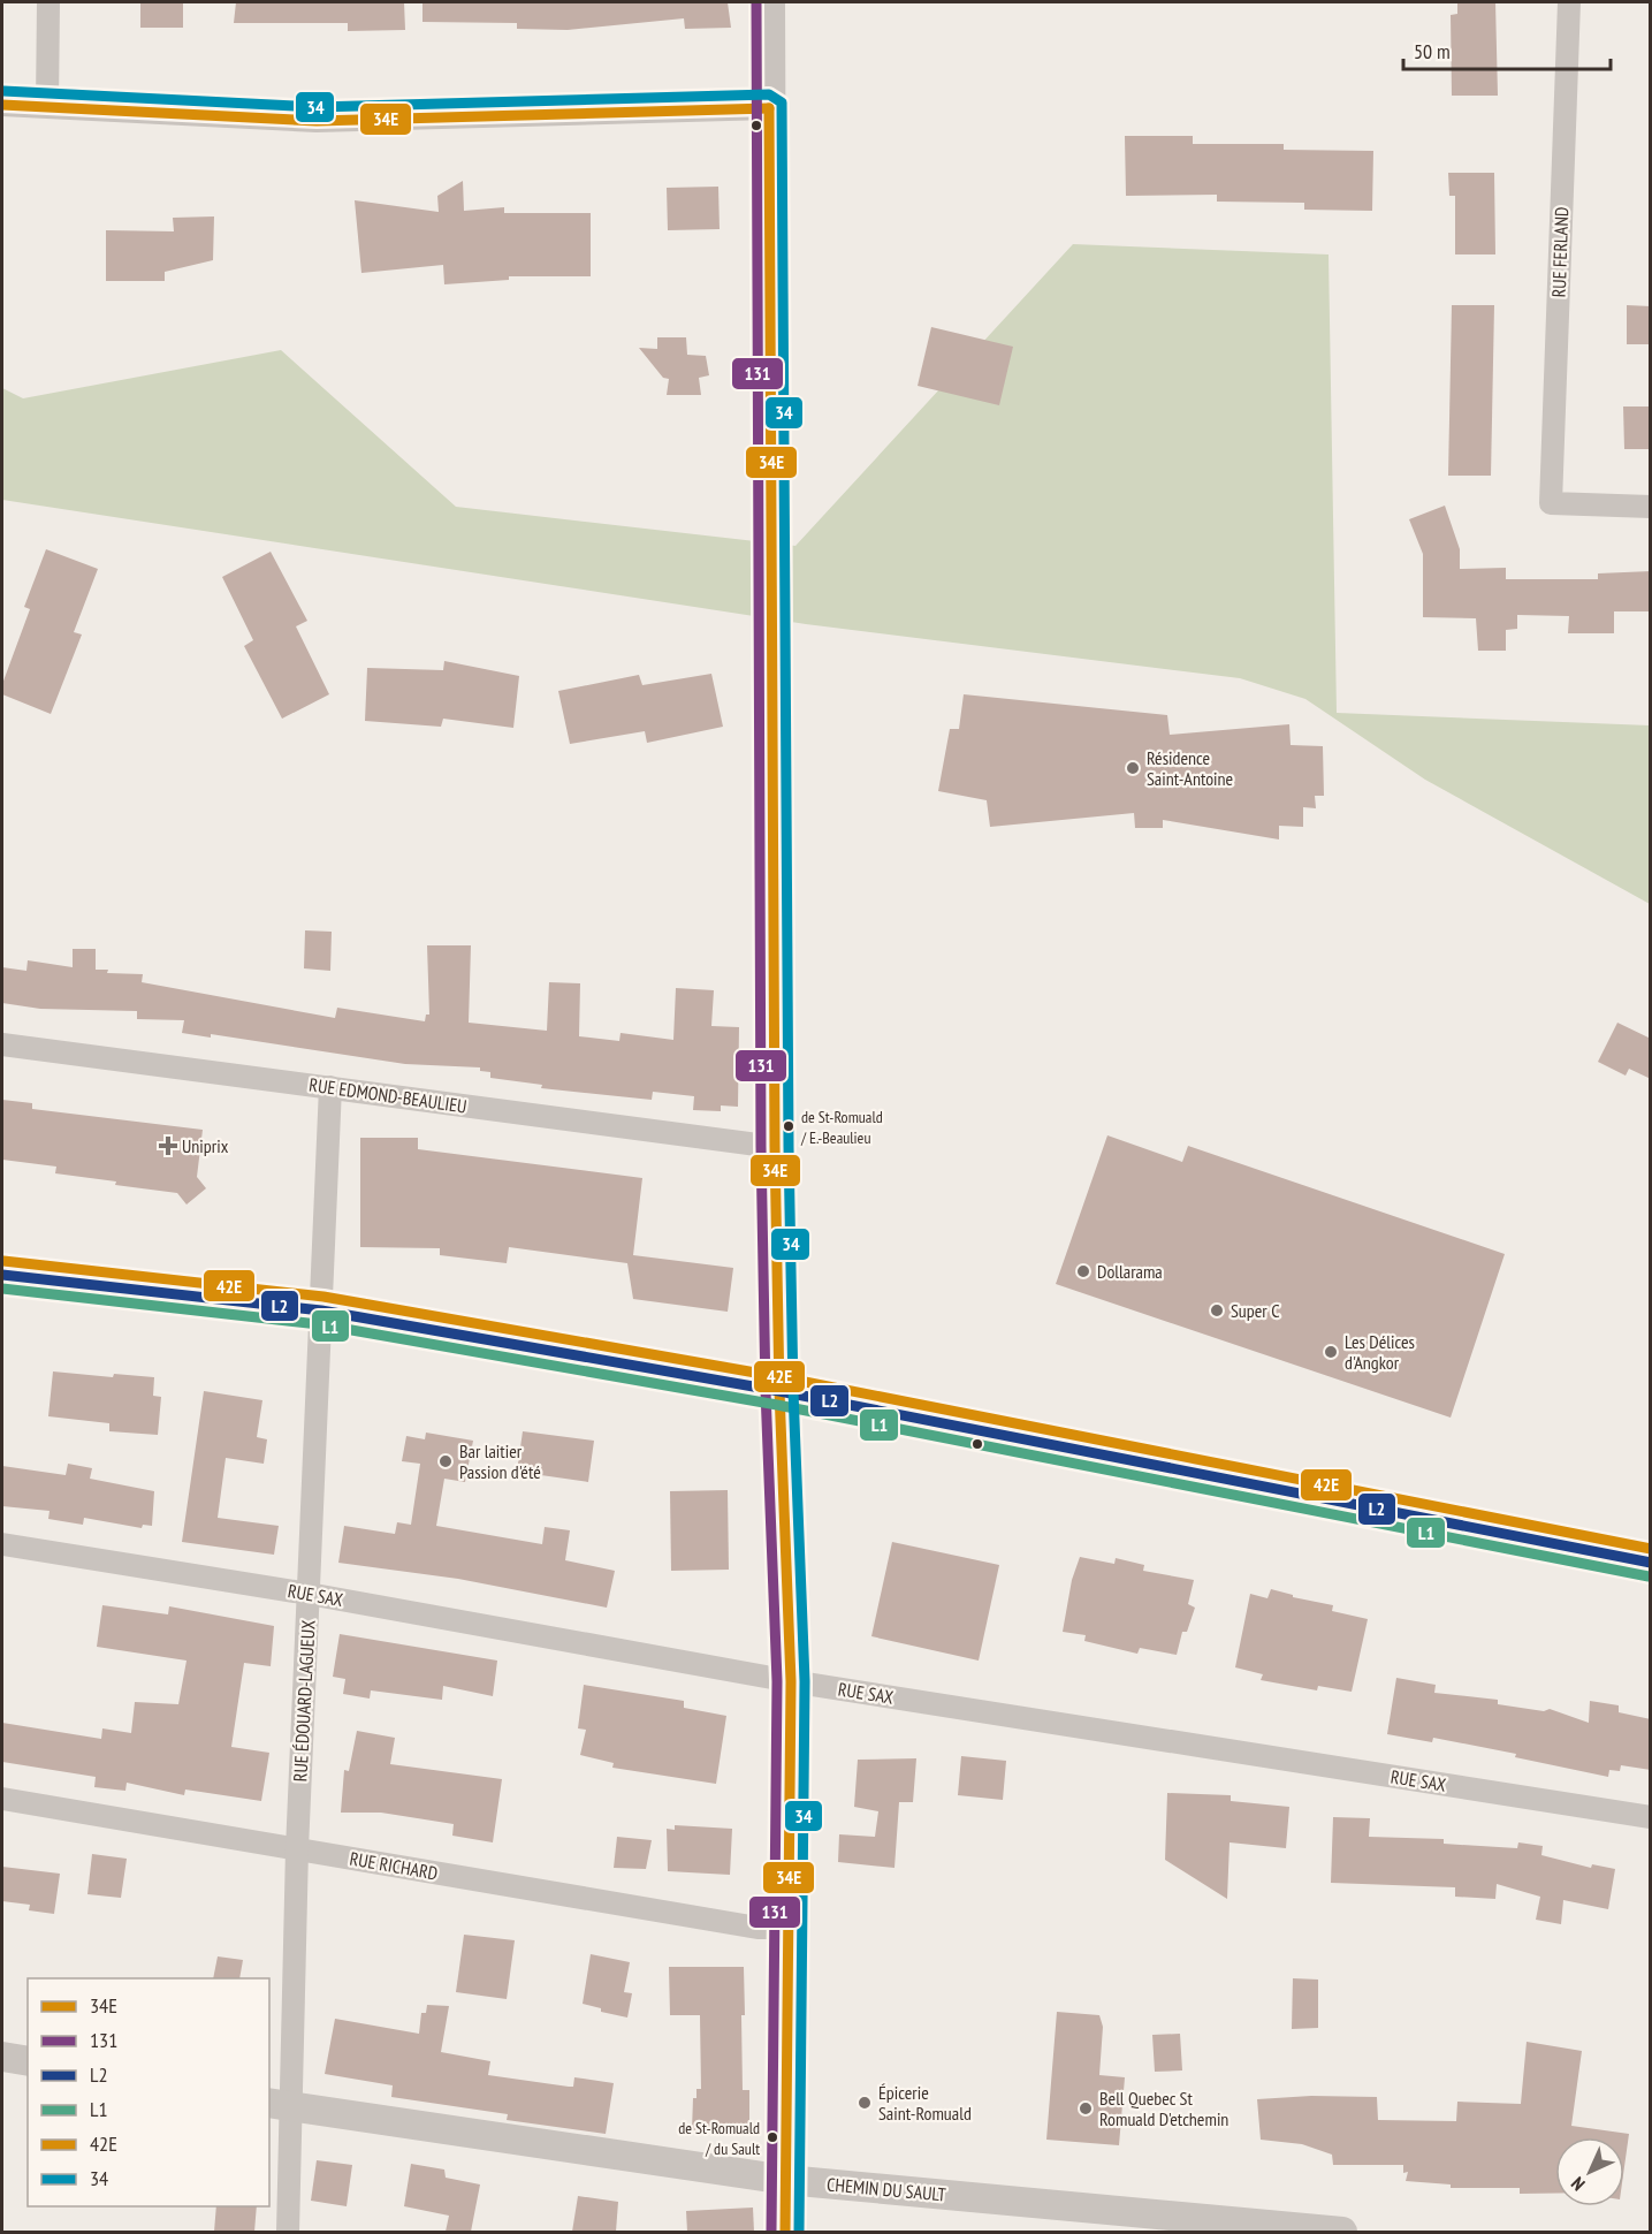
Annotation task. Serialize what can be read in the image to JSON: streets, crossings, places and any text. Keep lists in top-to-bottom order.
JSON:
{
  "streets": {
    "street": [
      "RUE FERLAND",
      "RUE EDMOND-BEAULIEU",
      "RUE SAX",
      "RUE ÉDOUARD-LAGUEUX",
      "RUE RICHARD",
      "CHEMIN DU SAULT"
    ]
  },
  "crossings": [
    ["RUE EDMOND-BEAULIEU", "RUE ÉDOUARD-LAGUEUX"],
    ["RUE SAX", "RUE ÉDOUARD-LAGUEUX"],
    ["RUE ÉDOUARD-LAGUEUX", "RUE RICHARD"],
    ["RUE ÉDOUARD-LAGUEUX", "CHEMIN DU SAULT"]
  ],
  "places": {
    "other": [
      "Résidence Saint-Antoine",
      "de St-Romuald / E.-Beaulieu",
      "Dollarama",
      "Super C",
      "Les Délices d'Angkor",
      "Bar laitier Passion d'été",
      "Épicerie Saint-Romuald",
      "Bell Quebec St Romuald D'etchemin",
      "de St-Romuald / du Sault"
    ],
    "health": ["Uniprix"]
  },
  "lines": [
    "transit line 131",
    "transit line 34",
    "transit line 34E",
    "transit line 42E",
    "transit line L2",
    "transit line L1"
  ],
  "legend": [
    "34E",
    "131",
    "L2",
    "L1",
    "42E",
    "34"
  ],
  "scale_bar": "50 m",
  "north": "bottom left"
}
